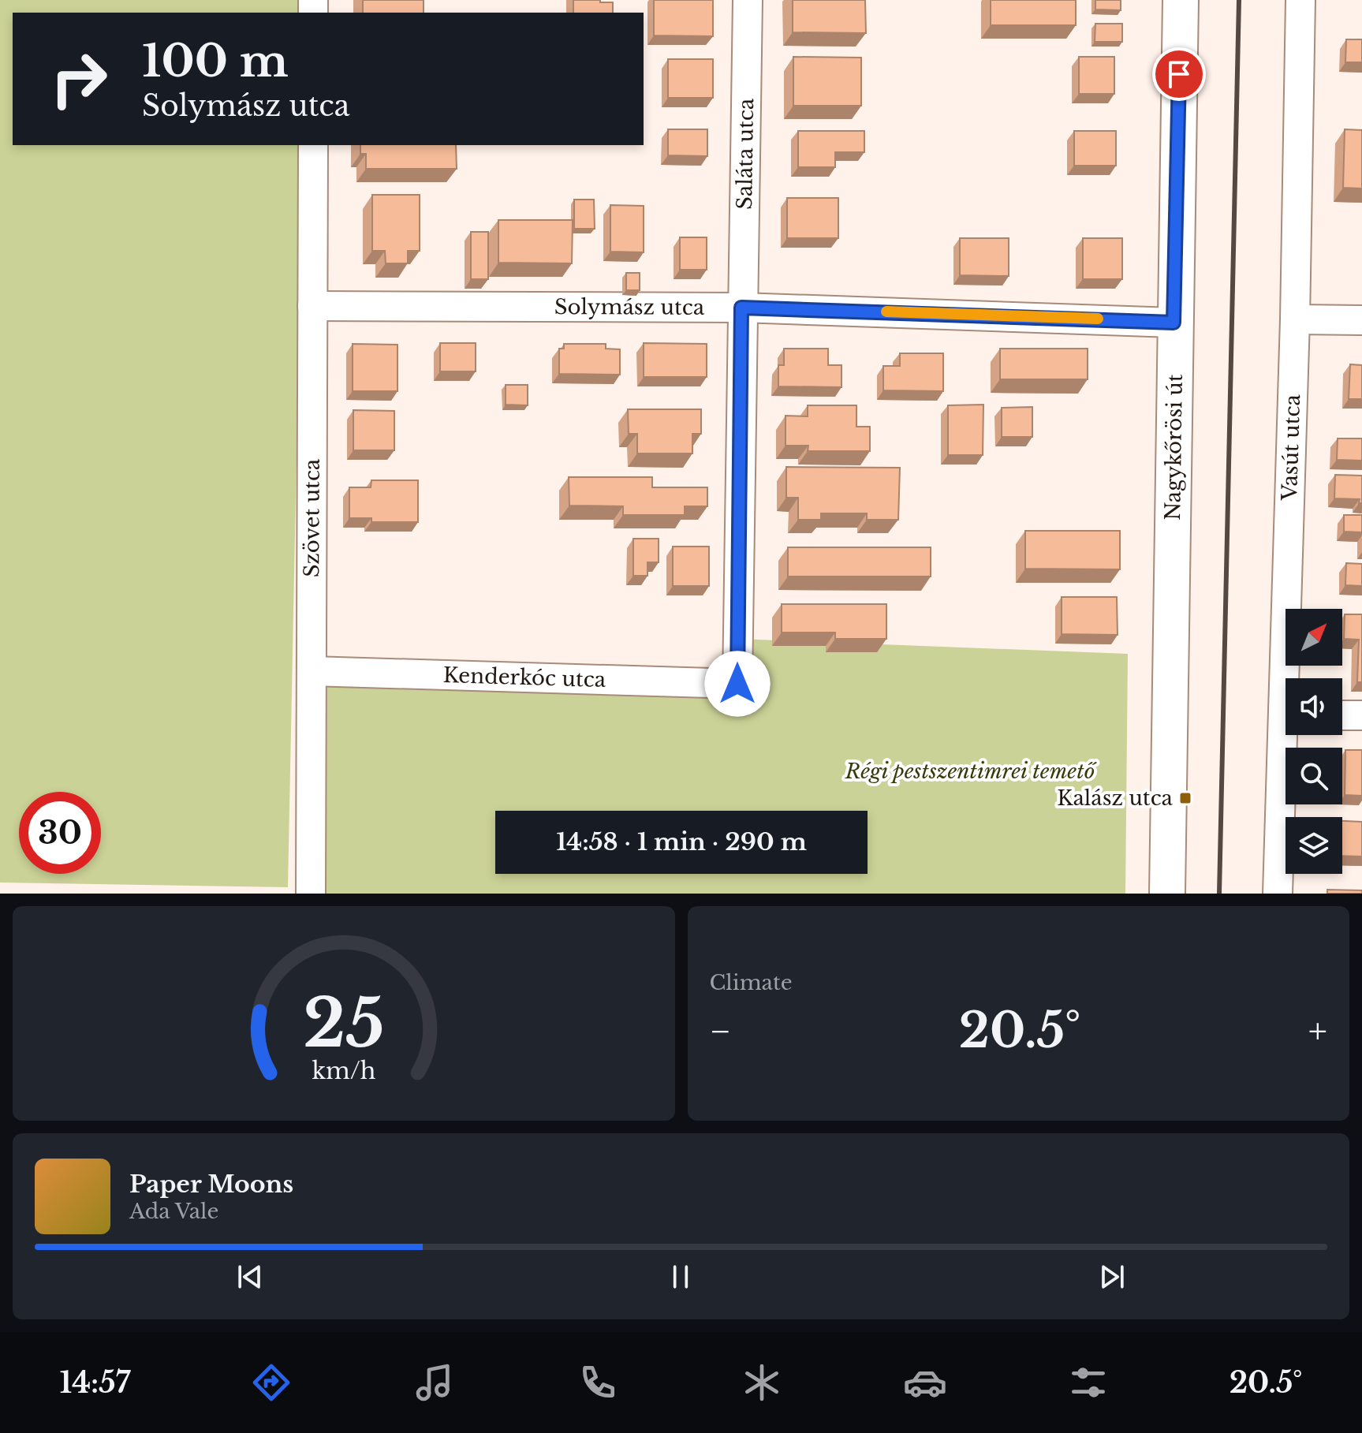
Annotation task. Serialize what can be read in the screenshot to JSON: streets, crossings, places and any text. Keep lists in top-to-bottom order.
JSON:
{
  "streets": {
    "main road": ["Nagykőrösi út"],
    "street": [
      "Saláta utca",
      "Solymász utca",
      "Vasút utca",
      "Szövet utca",
      "Kenderkóc utca"
    ]
  },
  "crossings": [
    ["Saláta utca", "Solymász utca"],
    ["Saláta utca", "Kenderkóc utca"],
    ["Solymász utca", "Nagykőrösi út"],
    ["Solymász utca", "Szövet utca"],
    ["Szövet utca", "Kenderkóc utca"]
  ],
  "parks": ["Régi pestszentimrei temető"],
  "places": {
    "transit": ["Kalász utca"]
  },
  "north": "top right",
  "page": {
    "turn": ["100 m", "Solymász utca"],
    "limit": "30",
    "trip": "14:58 · 1 min · 290 m",
    "tile": "Climate",
    "heat": ["−", "20.5°", "+"],
    "song": ["Paper Moons", "Ada Vale"],
    "tabs": ["14:57", "20.5°"],
    "gauge": ["25", "km/h"]
  }
}
